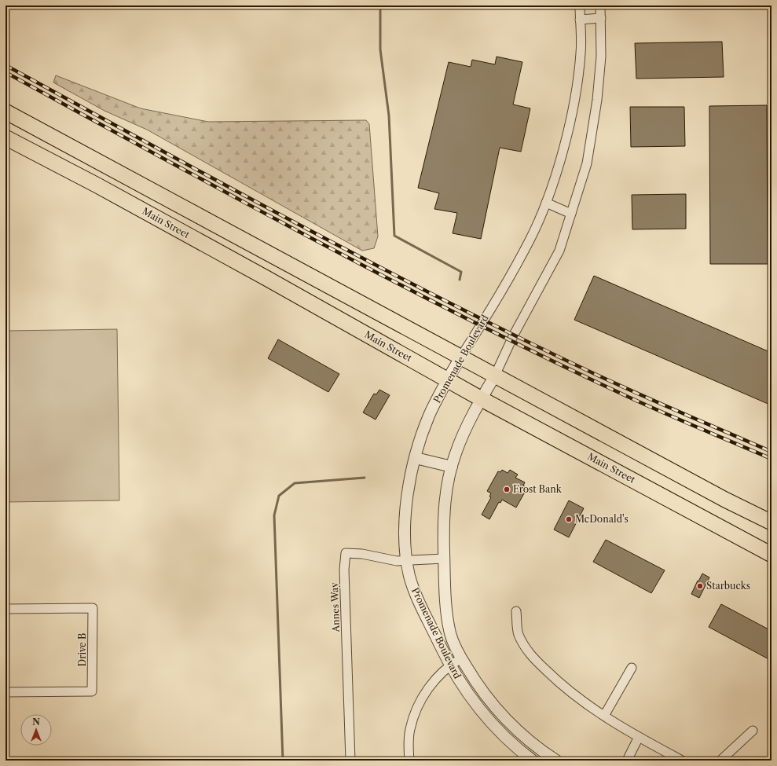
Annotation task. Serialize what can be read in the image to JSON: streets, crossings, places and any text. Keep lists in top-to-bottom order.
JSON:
{
  "streets": {
    "highway": ["Main Street"],
    "street": ["Promenade Boulevard", "Annes Way", "Drive B"]
  },
  "crossings": [
    ["Main Street", "Promenade Boulevard"],
    ["Promenade Boulevard", "Annes Way"]
  ],
  "places": ["Frost Bank", "McDonald's", "Starbucks"],
  "north": "top"
}
